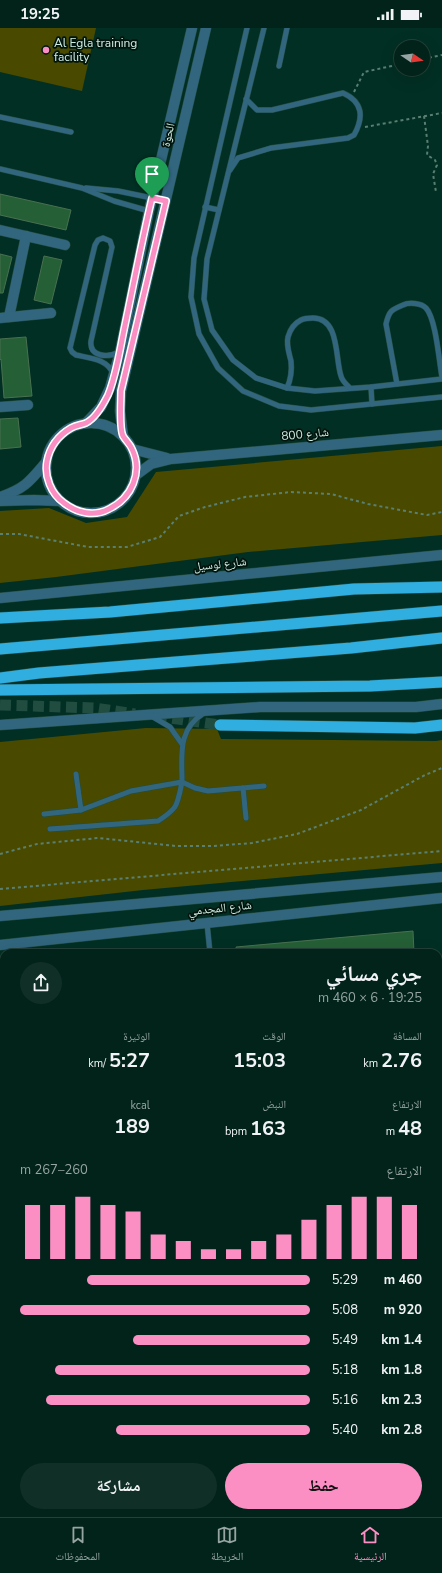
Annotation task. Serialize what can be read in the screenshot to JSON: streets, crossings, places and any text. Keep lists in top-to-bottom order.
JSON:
{
  "streets": {
    "street": [
      "الحوة",
      "شارع 800",
      "شارع لوسيل",
      "شارع المجدمي"
    ]
  },
  "crossings": [
    ["الحوة", "شارع 800"]
  ],
  "places": ["Al Egla training facility"],
  "north": "right",
  "page": {
    "status": "19:25",
    "heading": ["جري مسائي", "19:25 · 6 × 460 m"],
    "stats": [
      ["المسافة", "2.76 km"],
      ["الوقت", "15:03"],
      ["الوتيرة", "5:27 /km"],
      ["الارتفاع", "48 m"],
      ["النبض", "163 bpm"],
      ["kcal", "189"]
    ],
    "chart": ["الارتفاع", "260–267 m"],
    "list": [
      {
        "name": "460 m",
        "note": "5:29"
      },
      {
        "name": "920 m",
        "note": "5:08"
      },
      {
        "name": "1.4 km",
        "note": "5:49"
      },
      {
        "name": "1.8 km",
        "note": "5:18"
      },
      {
        "name": "2.3 km",
        "note": "5:16"
      },
      {
        "name": "2.8 km",
        "note": "5:40"
      }
    ],
    "buttons": ["حفظ", "مشاركة"],
    "tabs": ["الرئيسية", "الخريطة", "المحفوظات"]
  }
}
